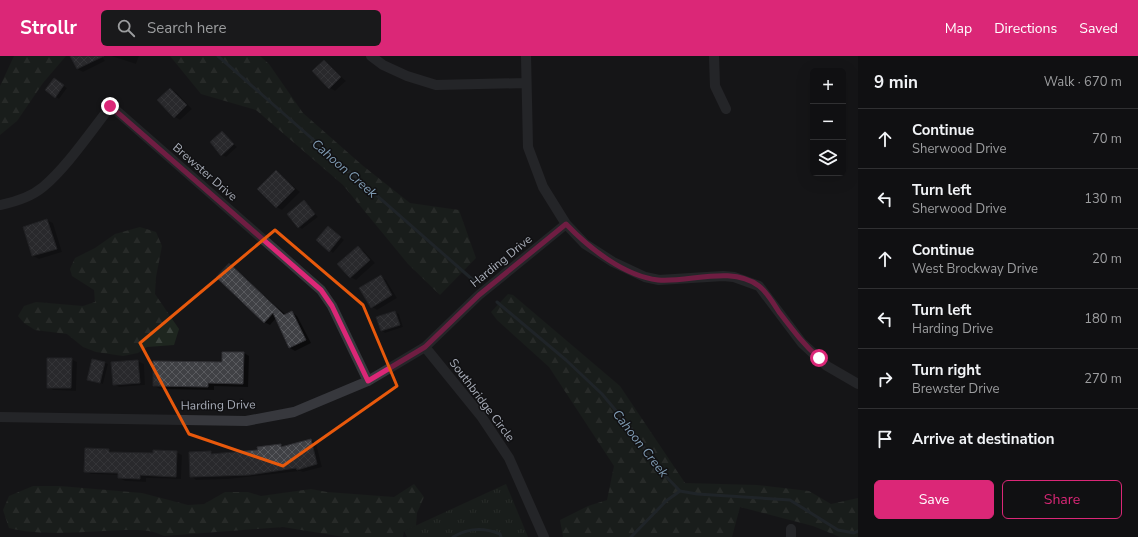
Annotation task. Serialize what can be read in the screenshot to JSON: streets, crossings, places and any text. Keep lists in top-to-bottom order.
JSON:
{
  "streets": {
    "street": ["Brewster Drive", "Harding Drive", "Southbridge Circle"]
  },
  "crossings": [
    ["Brewster Drive", "Harding Drive"],
    ["Harding Drive", "Southbridge Circle"]
  ],
  "water": ["Cahoon Creek"],
  "page": {
    "header": "Strollr",
    "search": "Search here",
    "nav": ["Map", "Directions", "Saved"],
    "heading": ["9 min", "Walk · 670 m"],
    "map_buttons": ["+", "−"],
    "list": [
      ["Continue", "Sherwood Drive", "70 m"],
      ["Turn left", "Sherwood Drive", "130 m"],
      ["Continue", "West Brockway Drive", "20 m"],
      ["Turn left", "Harding Drive", "180 m"],
      ["Turn right", "Brewster Drive", "270 m"],
      "Arrive at destination"
    ],
    "buttons": ["Save", "Share"]
  }
}
